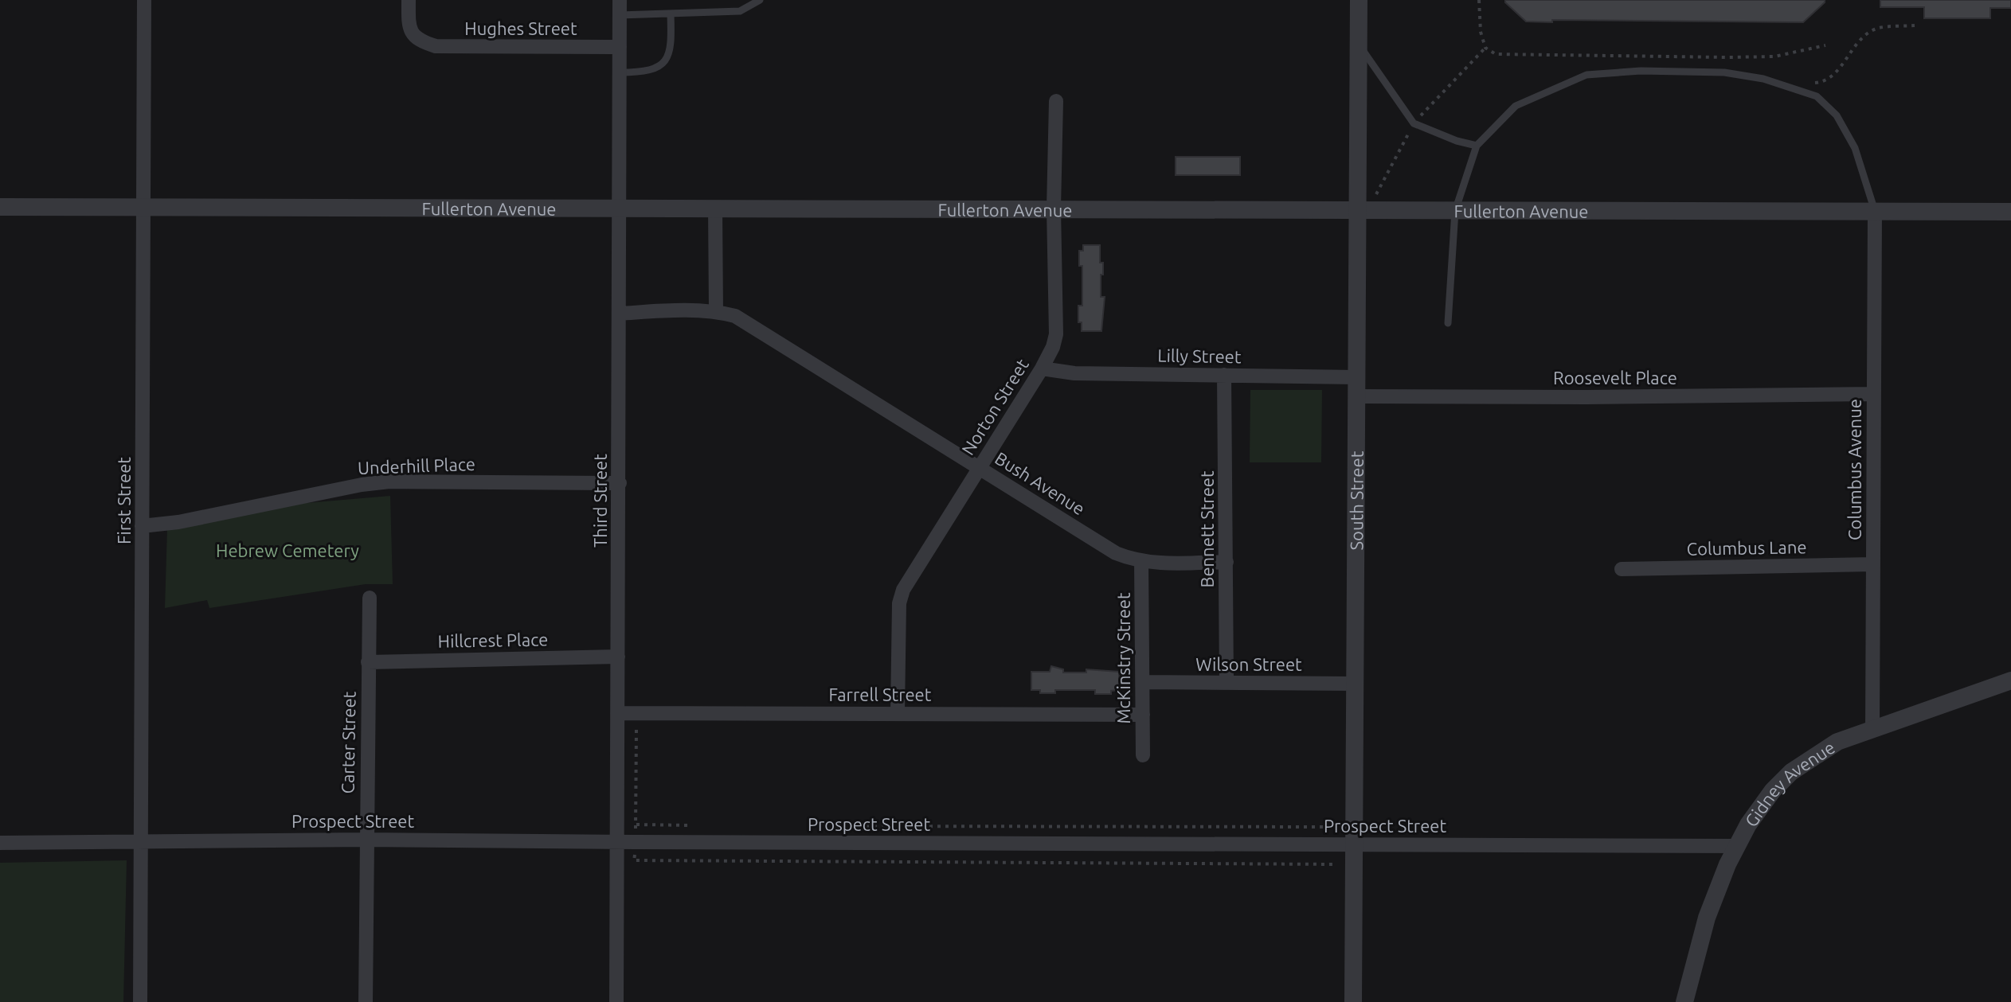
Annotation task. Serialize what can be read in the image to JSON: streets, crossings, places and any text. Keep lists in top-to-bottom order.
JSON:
{
  "streets": {
    "street": [
      "Hughes Street",
      "Fullerton Avenue",
      "Lilly Street",
      "Roosevelt Place",
      "Norton Street",
      "Underhill Place",
      "Columbus Avenue",
      "Bush Avenue",
      "First Street",
      "Third Street",
      "South Street",
      "Bennett Street",
      "Columbus Lane",
      "Hillcrest Place",
      "McKinstry Street",
      "Wilson Street",
      "Farrell Street",
      "Carter Street",
      "Gidney Avenue",
      "Prospect Street"
    ]
  },
  "crossings": [
    ["Hughes Street", "Third Street"],
    ["Fullerton Avenue", "Norton Street"],
    ["Fullerton Avenue", "Columbus Avenue"],
    ["Fullerton Avenue", "First Street"],
    ["Fullerton Avenue", "Third Street"],
    ["Fullerton Avenue", "South Street"],
    ["Lilly Street", "Norton Street"],
    ["Lilly Street", "South Street"],
    ["Lilly Street", "Bennett Street"],
    ["Roosevelt Place", "Columbus Avenue"],
    ["Roosevelt Place", "South Street"],
    ["Norton Street", "Bush Avenue"],
    ["Norton Street", "Farrell Street"],
    ["Underhill Place", "First Street"],
    ["Underhill Place", "Third Street"],
    ["Columbus Avenue", "Columbus Lane"],
    ["Columbus Avenue", "Gidney Avenue"],
    ["Bush Avenue", "Third Street"],
    ["Bush Avenue", "Bennett Street"],
    ["Bush Avenue", "McKinstry Street"],
    ["First Street", "Prospect Street"],
    ["Third Street", "Hillcrest Place"],
    ["Third Street", "Farrell Street"],
    ["Third Street", "Prospect Street"],
    ["South Street", "Wilson Street"],
    ["South Street", "Prospect Street"],
    ["Bennett Street", "Wilson Street"],
    ["Hillcrest Place", "Carter Street"],
    ["McKinstry Street", "Wilson Street"],
    ["McKinstry Street", "Farrell Street"],
    ["Carter Street", "Prospect Street"],
    ["Gidney Avenue", "Prospect Street"]
  ],
  "parks": ["Hebrew Cemetery"]
}
